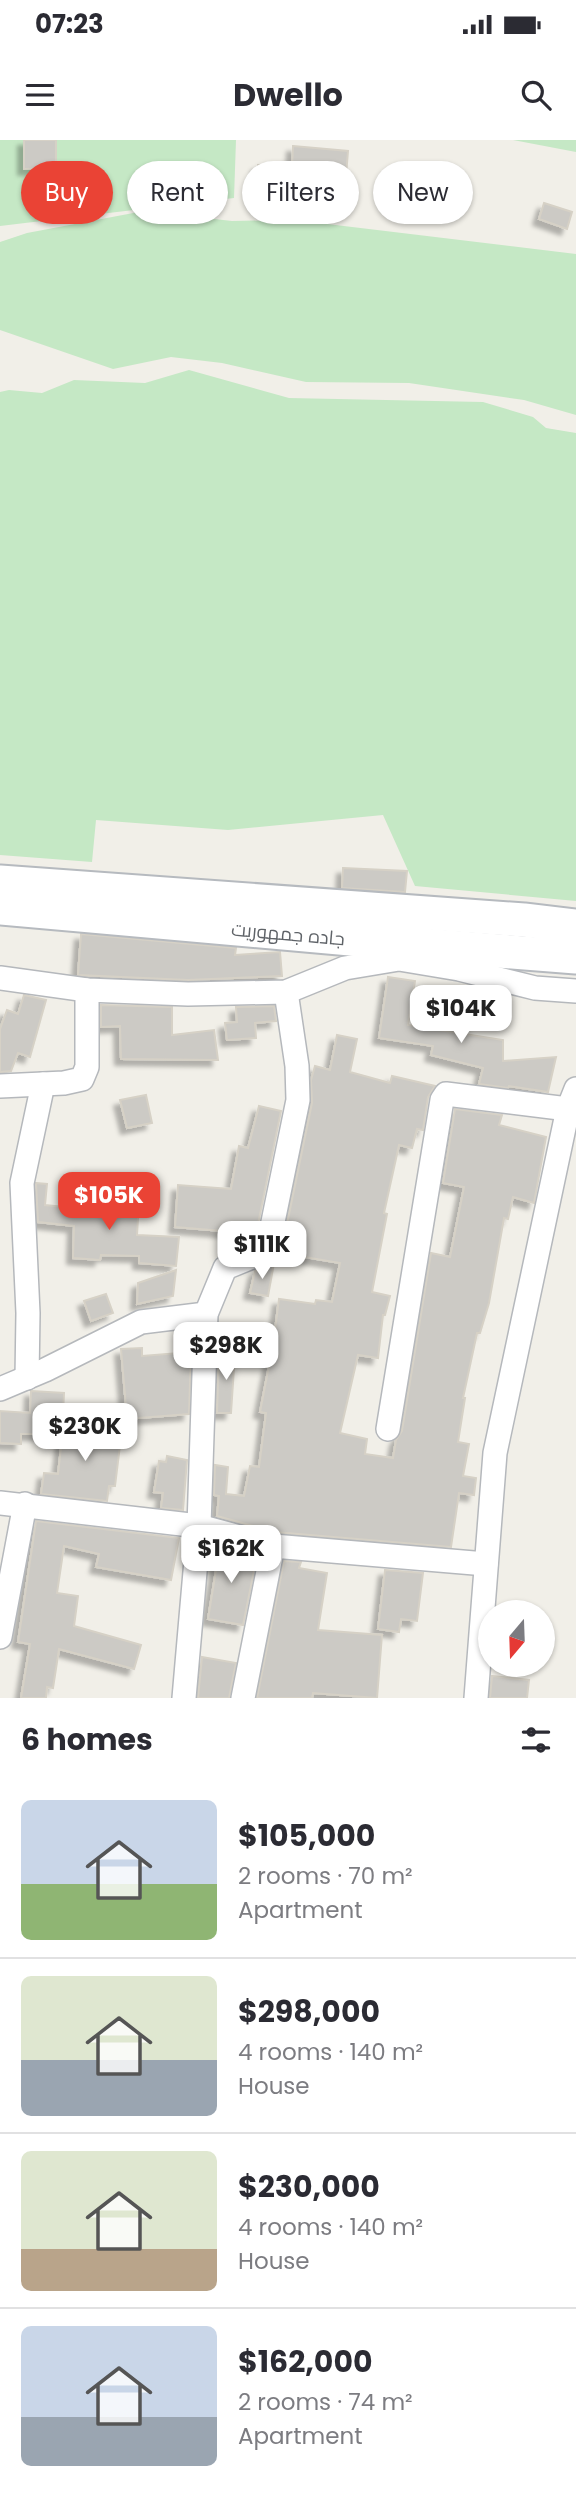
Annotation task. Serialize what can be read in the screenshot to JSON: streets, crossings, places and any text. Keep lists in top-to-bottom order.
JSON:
{
  "streets": {
    "main road": ["جاده جمهوریت"]
  },
  "north": "bottom",
  "page": {
    "status": "07:23",
    "header": "Dwello",
    "chip": [
      "Buy",
      "Rent",
      "Filters",
      "New"
    ],
    "price": [
      "$104K",
      "$105K",
      "$111K",
      "$298K",
      "$230K",
      "$162K"
    ],
    "heading": "6 homes",
    "list": [
      {
        "name": "$105,000",
        "note": "2 rooms · 70 m² · Apartment"
      },
      {
        "name": "$298,000",
        "note": "4 rooms · 140 m² · House"
      },
      {
        "name": "$230,000",
        "note": "4 rooms · 140 m² · House"
      },
      {
        "name": "$162,000",
        "note": "2 rooms · 74 m² · Apartment"
      }
    ]
  }
}
